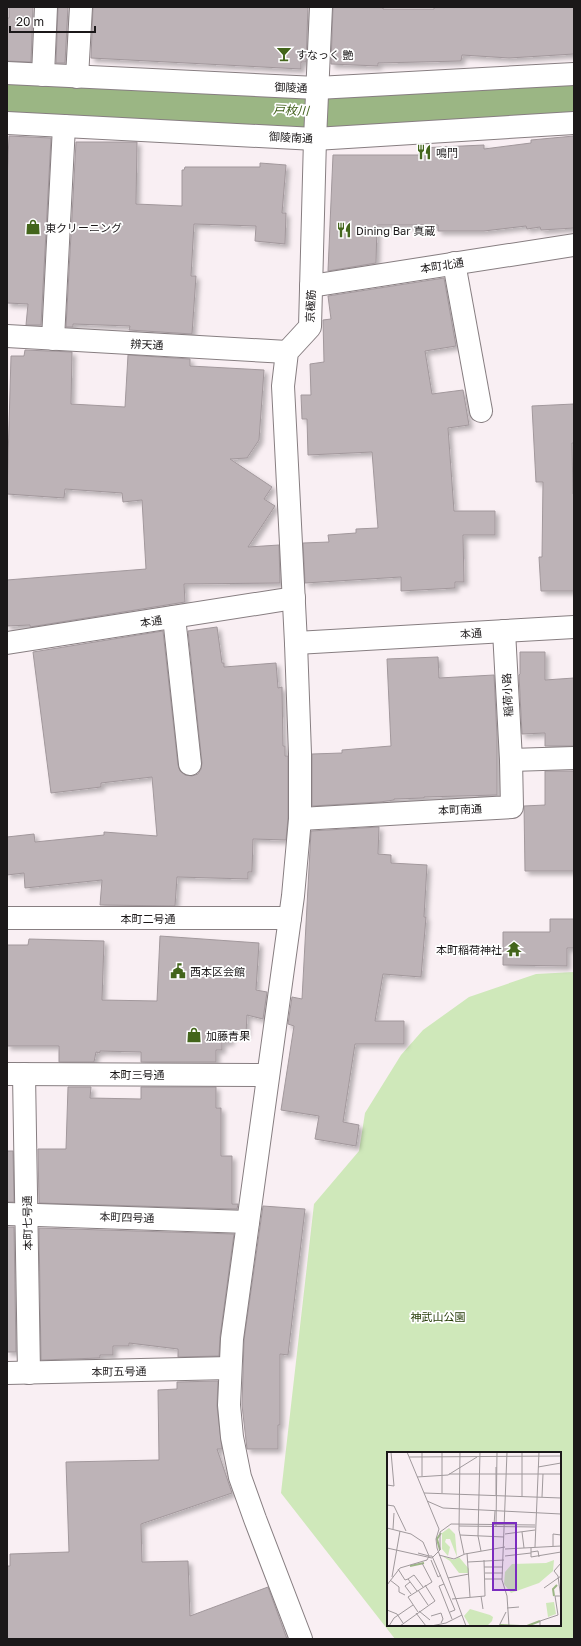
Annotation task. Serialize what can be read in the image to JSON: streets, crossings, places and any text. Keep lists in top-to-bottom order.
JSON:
{
  "streets": {
    "street": [
      "御陵通",
      "御陵南通",
      "本町北通",
      "京極筋",
      "辨天通",
      "本通",
      "稲荷小路",
      "本町南通",
      "本町二号通",
      "本町三号通",
      "本町四号通",
      "本町七号通",
      "本町五号通"
    ]
  },
  "crossings": [
    ["御陵通", "京極筋"],
    ["御陵南通", "京極筋"],
    ["本町北通", "京極筋"],
    ["京極筋", "辨天通"],
    ["本通", "稲荷小路"],
    ["稲荷小路", "本町南通"],
    ["本町三号通", "本町七号通"],
    ["本町四号通", "本町七号通"],
    ["本町七号通", "本町五号通"]
  ],
  "water": ["戸枚川"],
  "parks": ["神武山公園"],
  "places": {
    "bar": ["すなっく 艶"],
    "restaurant": ["鳴門", "Dining Bar 真蔵"],
    "shop": ["東クリーニング", "加藤青果"],
    "temple": ["本町稲荷神社"],
    "public building": ["西本区会館"]
  },
  "scale_bar": "20 m"
}
